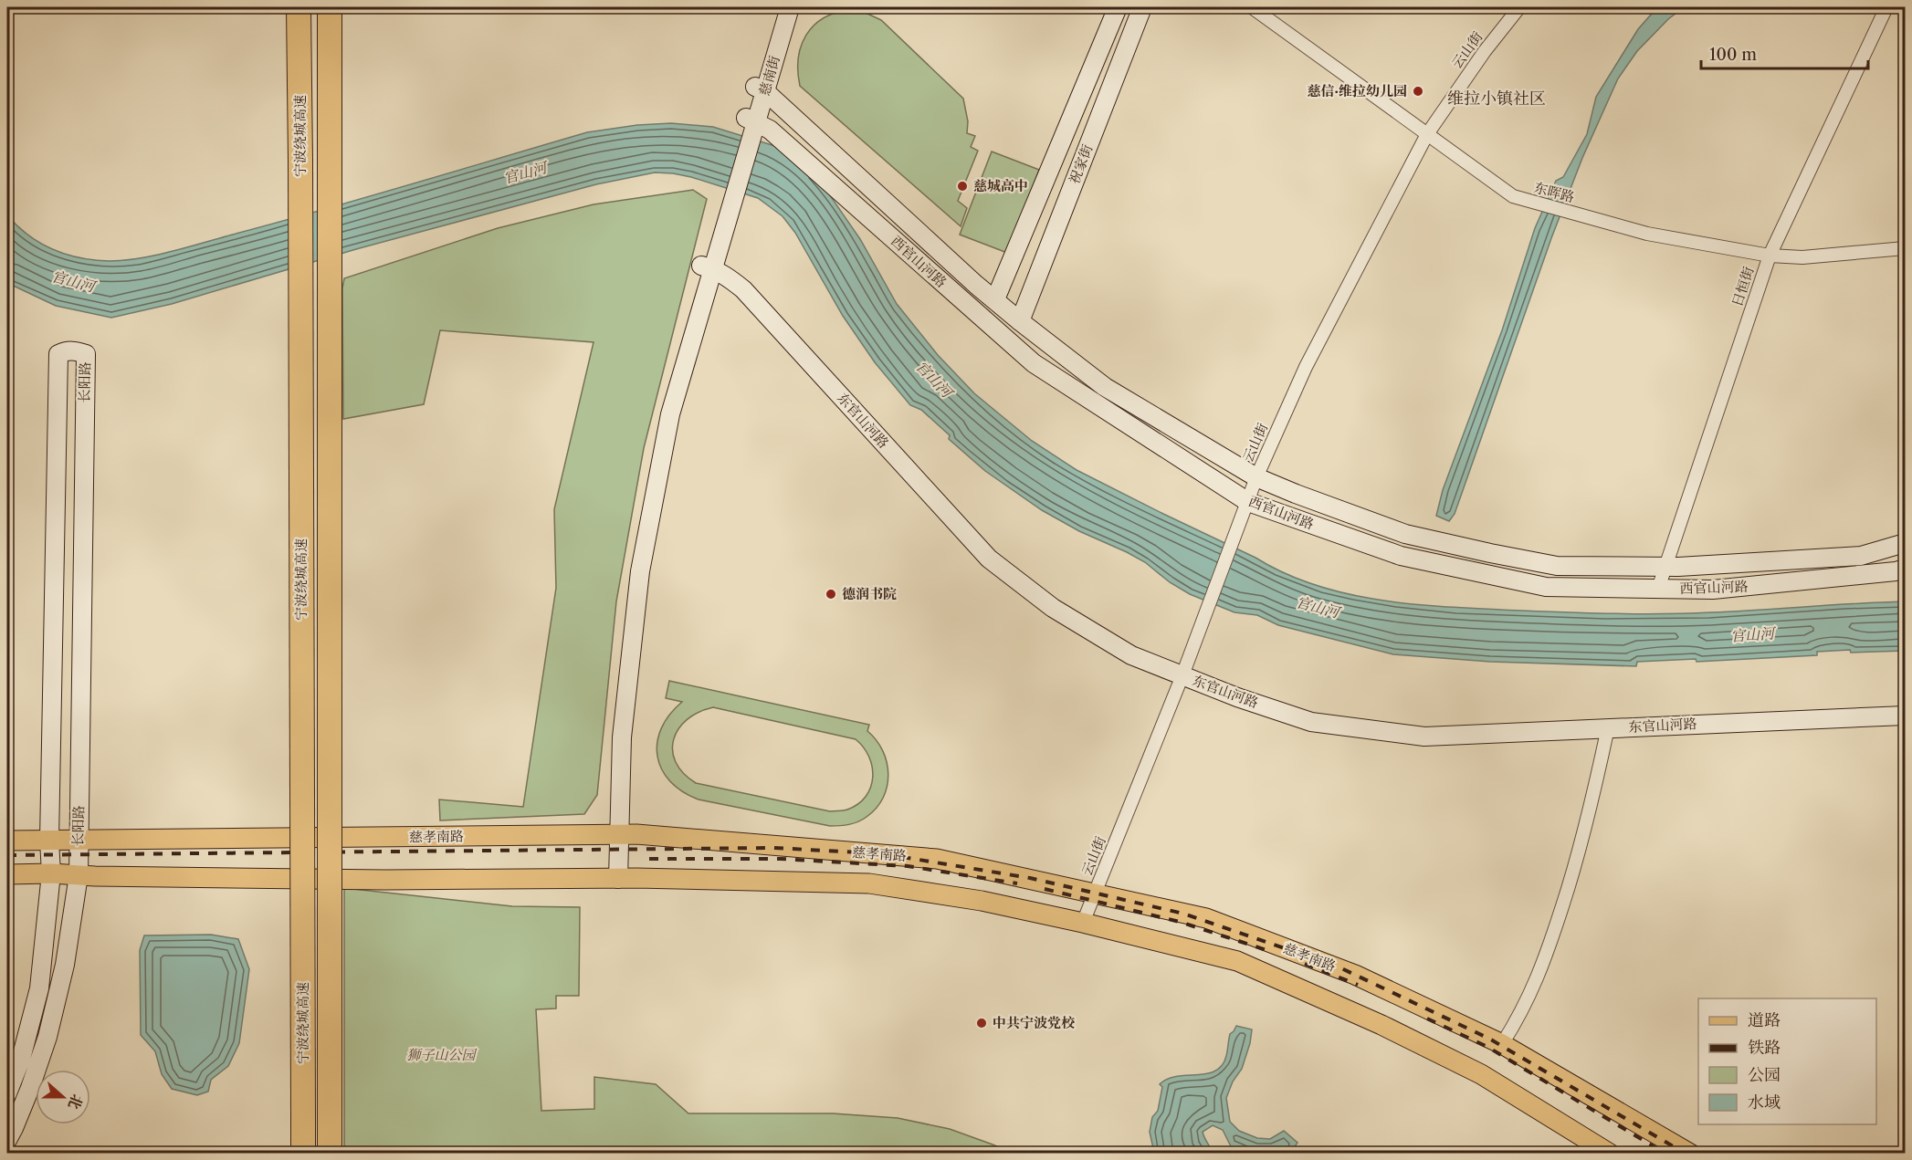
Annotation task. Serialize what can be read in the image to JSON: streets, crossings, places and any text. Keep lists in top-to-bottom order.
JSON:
{
  "streets": {
    "highway": ["宁波绕城高速"],
    "main road": ["慈孝南路"],
    "street": [
      "云山街",
      "慈南街",
      "祝家街",
      "东晖路",
      "西官山河路",
      "日恒街",
      "长阳路",
      "东官山河路"
    ]
  },
  "crossings": [
    ["云山街", "东晖路"],
    ["云山街", "西官山河路"],
    ["云山街", "东官山河路"],
    ["云山街", "慈孝南路"],
    ["慈南街", "西官山河路"],
    ["慈南街", "东官山河路"],
    ["慈南街", "慈孝南路"],
    ["祝家街", "西官山河路"],
    ["东晖路", "日恒街"],
    ["西官山河路", "日恒街"],
    ["长阳路", "慈孝南路"]
  ],
  "districts": ["维拉小镇社区"],
  "water": ["官山河"],
  "parks": ["狮子山公园"],
  "places": [
    "慈信·维拉幼儿园",
    "慈城高中",
    "德润书院",
    "中共宁波党校"
  ],
  "legend": [
    "道路",
    "铁路",
    "公园",
    "水域"
  ],
  "scale_bar": "100 m",
  "north": "right"
}
